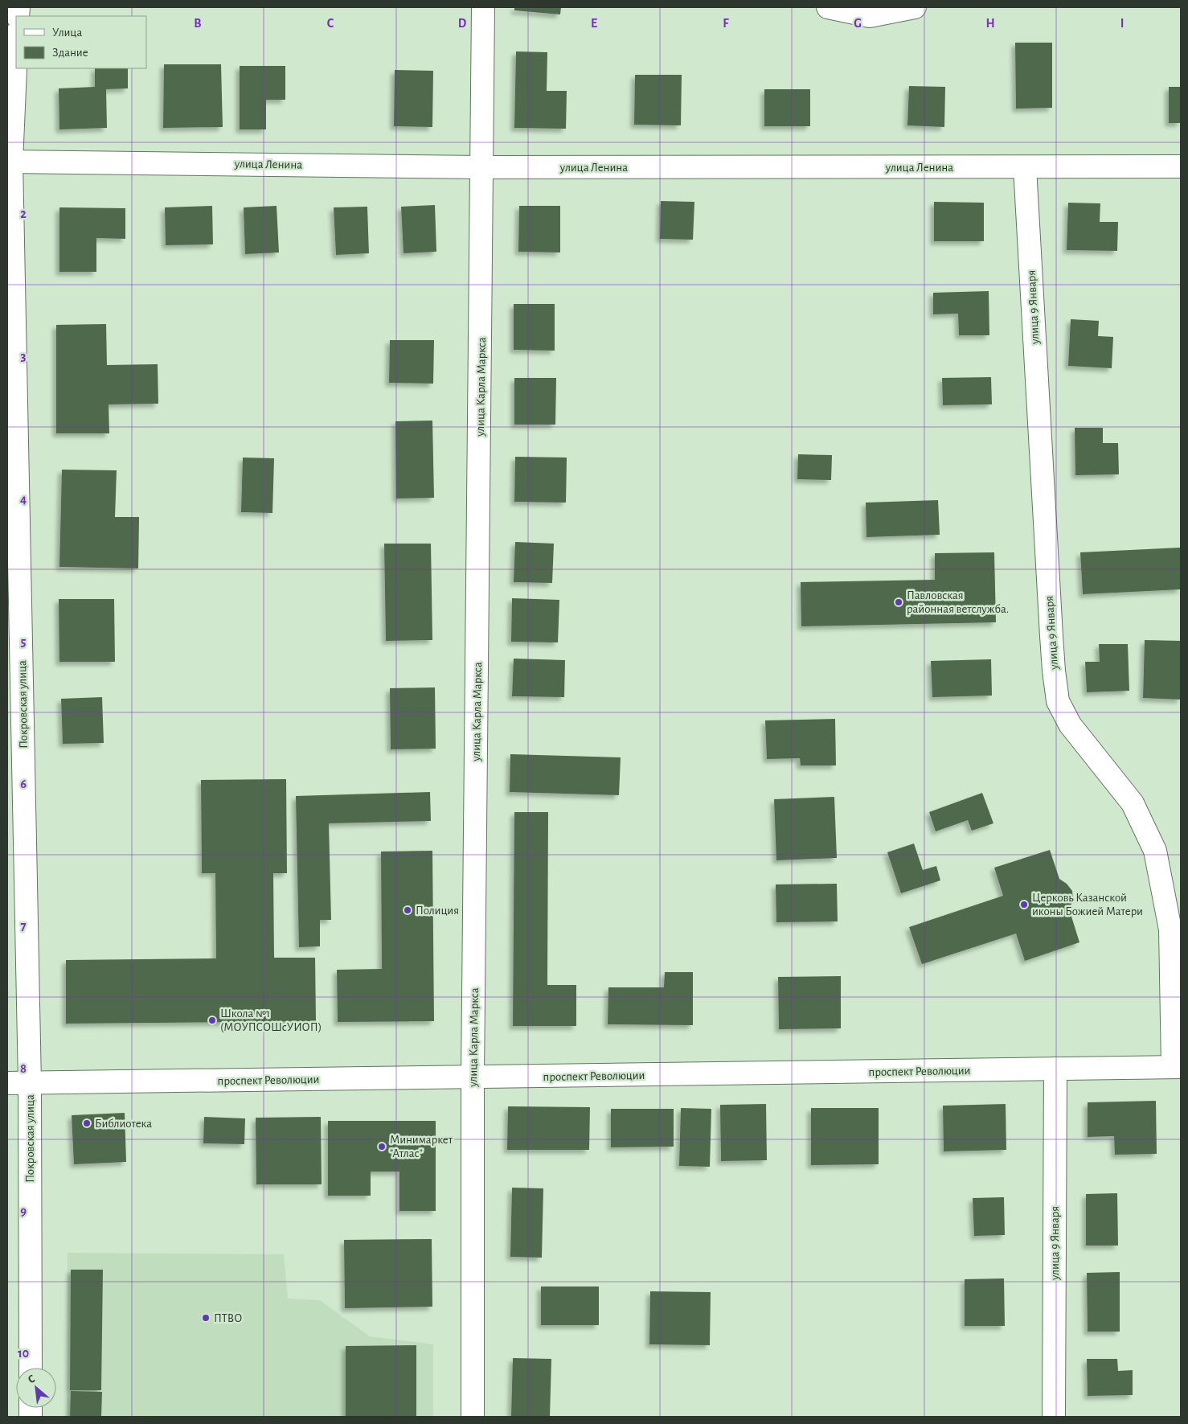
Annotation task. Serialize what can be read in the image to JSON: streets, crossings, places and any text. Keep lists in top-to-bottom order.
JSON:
{
  "streets": {
    "street": [
      "улица Ленина",
      "улица 9 Января",
      "улица Карла Маркса",
      "Покровская улица",
      "проспект Революции"
    ]
  },
  "crossings": [
    ["улица Ленина", "улица 9 Января"],
    ["улица Ленина", "улица Карла Маркса"],
    ["улица Ленина", "Покровская улица"],
    ["улица 9 Января", "проспект Революции"],
    ["улица Карла Маркса", "проспект Революции"],
    ["Покровская улица", "проспект Революции"]
  ],
  "places": [
    "Павловская районная ветслужба.",
    "Церковь Казанской иконы Божией Матери",
    "Полиция",
    "Школа №1 (МОУПСОШсУИОП)",
    "Библиотека",
    "Минимаркет \"Атлас\"",
    "ПТВО"
  ],
  "legend": ["Улица", "Здание"],
  "north": "top left",
  "grid": {
    "columns": [
      "B",
      "C",
      "D",
      "E",
      "F",
      "G",
      "H",
      "I"
    ],
    "rows": [
      "2",
      "3",
      "4",
      "5",
      "6",
      "7",
      "8",
      "9",
      "10"
    ]
  }
}
